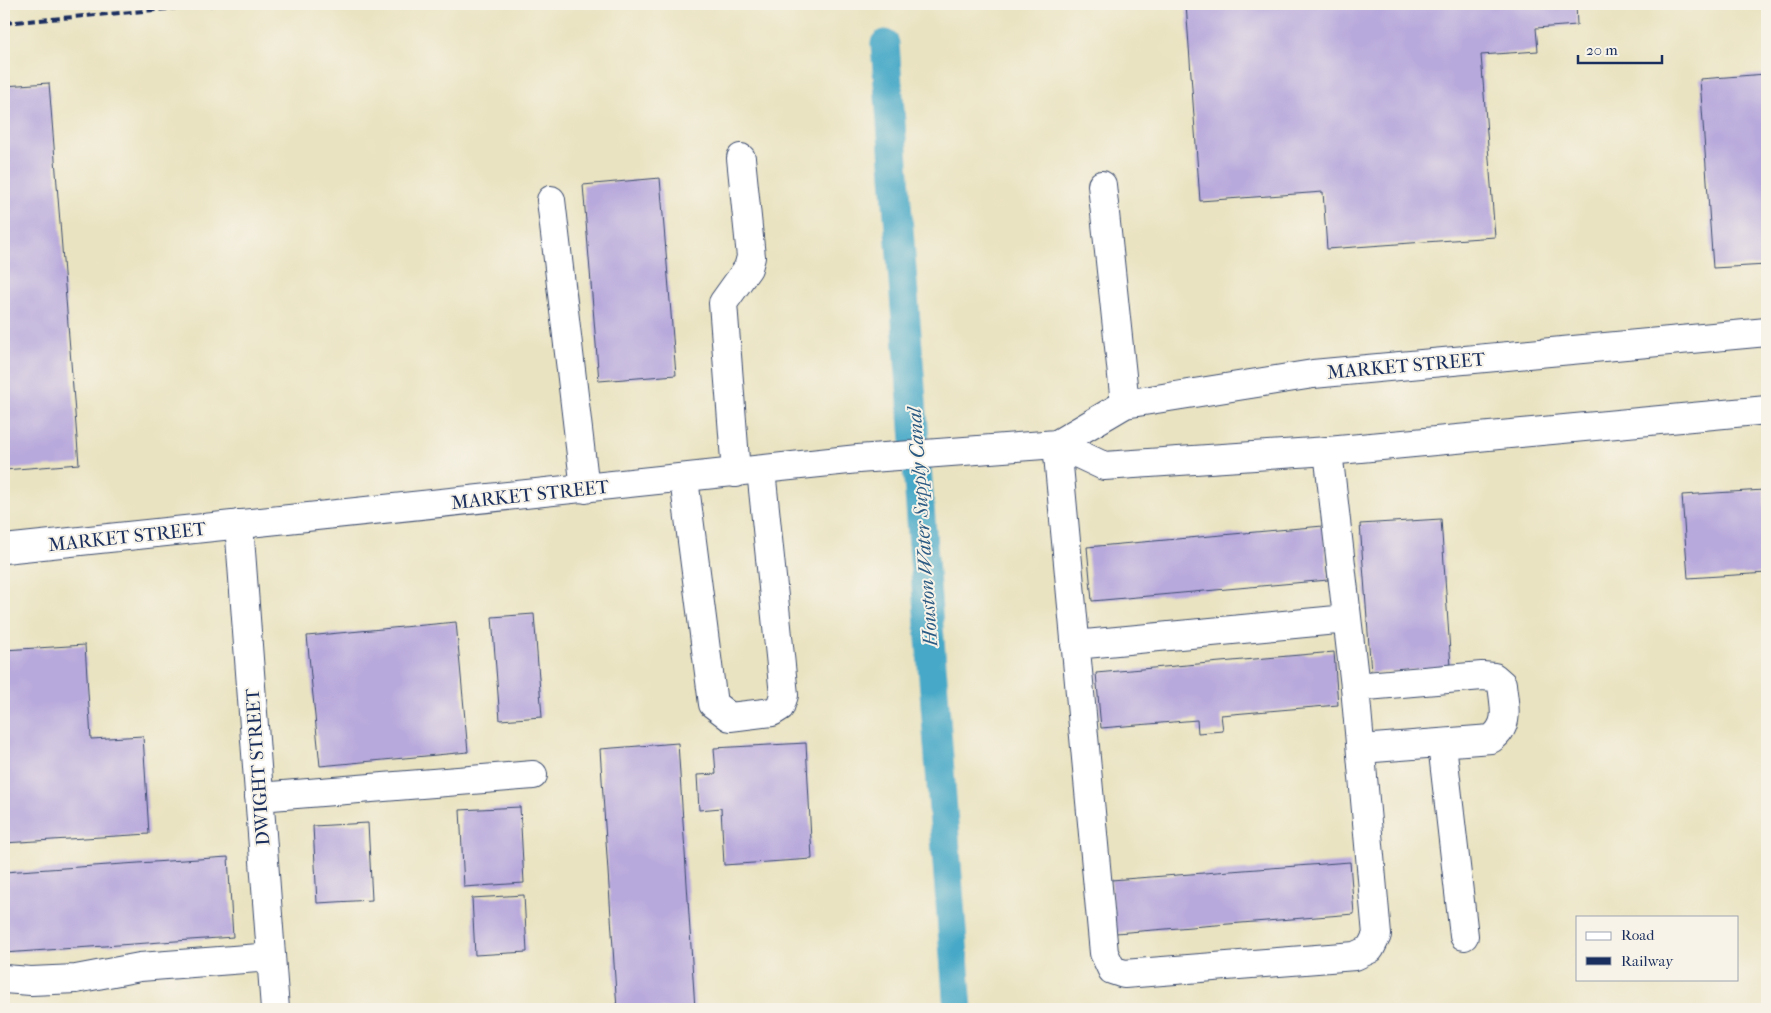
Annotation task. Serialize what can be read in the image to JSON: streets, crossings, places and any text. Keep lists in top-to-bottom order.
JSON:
{
  "streets": {
    "street": ["MARKET STREET", "DWIGHT STREET"]
  },
  "crossings": [
    ["MARKET STREET", "DWIGHT STREET"]
  ],
  "water": ["Houston Water Supply Canal"],
  "legend": ["Road", "Railway"],
  "scale_bar": "20 m"
}
